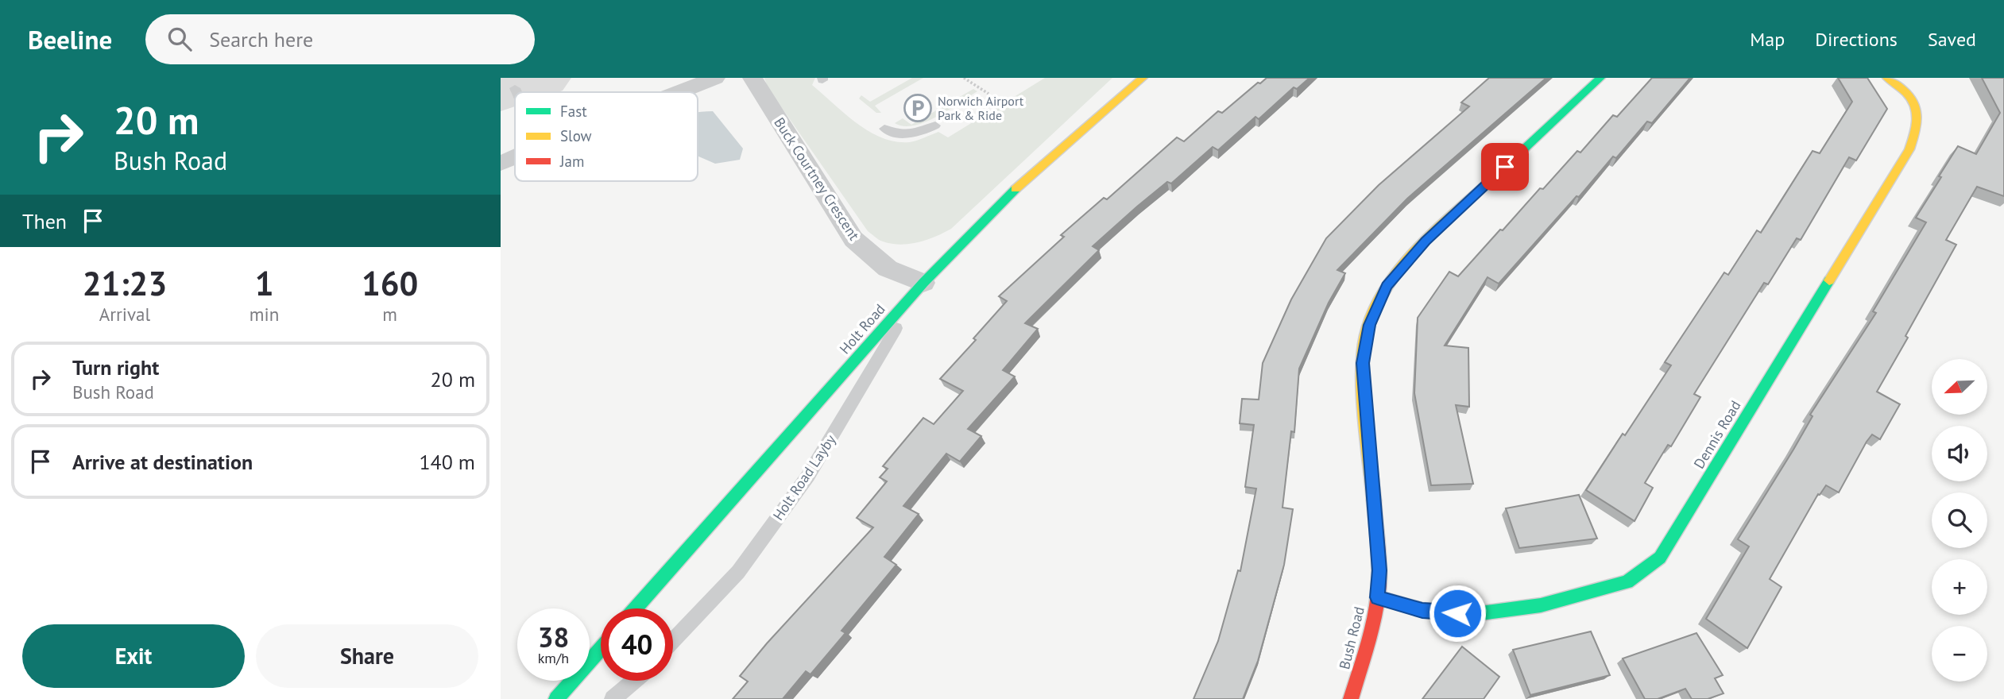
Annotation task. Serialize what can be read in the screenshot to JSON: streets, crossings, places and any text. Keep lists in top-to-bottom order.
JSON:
{
  "streets": {
    "main road": ["Holt Road", "Dennis Road", "Bush Road"],
    "street": ["Buck Courtney Crescent"],
    "lane": ["Holt Road Layby"]
  },
  "crossings": [
    ["Buck Courtney Crescent", "Holt Road"],
    ["Buck Courtney Crescent", "Holt Road Layby"],
    ["Holt Road", "Holt Road Layby"],
    ["Dennis Road", "Bush Road"]
  ],
  "places": {
    "parking": ["Norwich Airport Park & Ride"]
  },
  "legend": ["Fast", "Slow", "Jam"],
  "north": "bottom left",
  "page": {
    "header": "Beeline",
    "search": "Search here",
    "nav": ["Map", "Directions", "Saved"],
    "turn": ["20 m", "Bush Road"],
    "then": "Then",
    "eta": [
      "21:23",
      "Arrival",
      "1",
      "min",
      "160",
      "m"
    ],
    "list": [
      {
        "name": "Turn right",
        "note": "Bush Road",
        "value": "20 m"
      },
      {
        "name": "Arrive at destination",
        "value": "140 m"
      }
    ],
    "map_buttons": ["+", "−"],
    "speed": "38 km/h",
    "limit": "40",
    "buttons": ["Exit", "Share"]
  }
}
